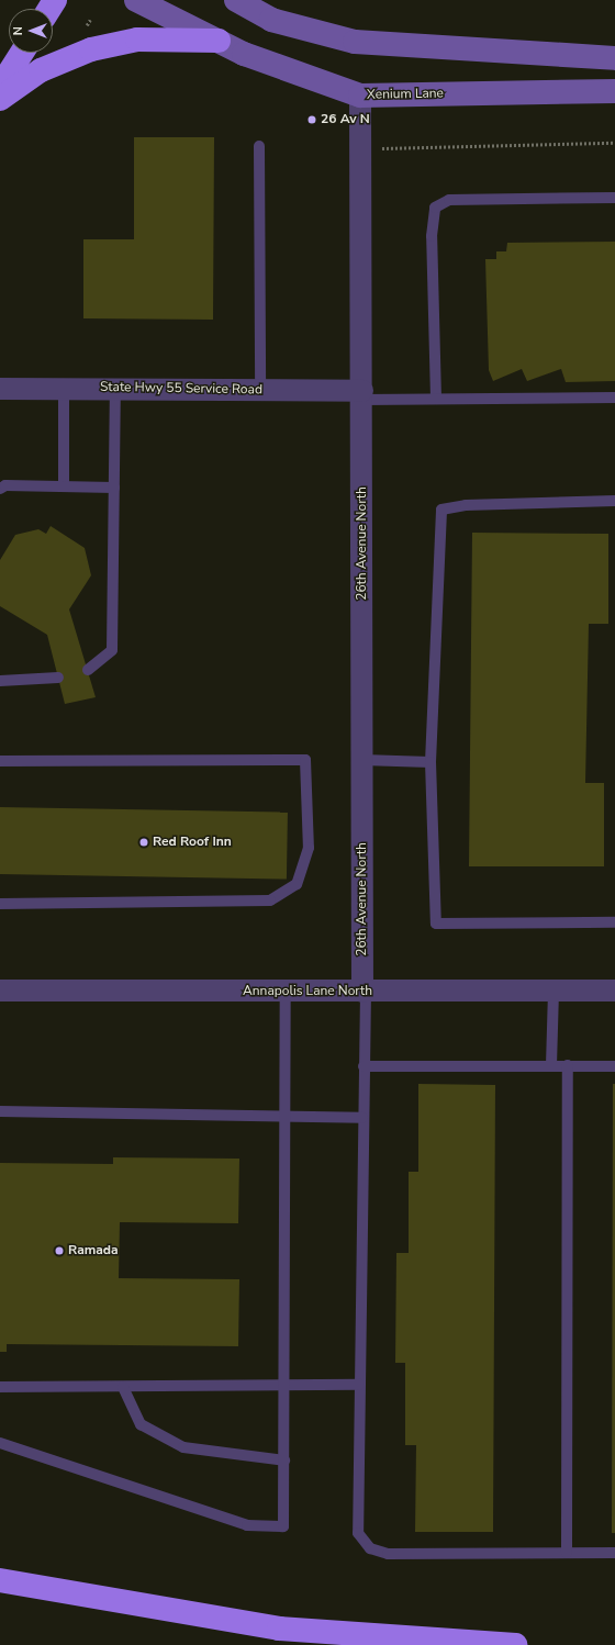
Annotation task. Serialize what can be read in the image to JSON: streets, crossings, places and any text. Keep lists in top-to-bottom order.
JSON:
{
  "streets": {
    "main road": ["Xenium Lane"],
    "street": ["State Hwy 55 Service Road", "26th Avenue North", "Annapolis Lane North"]
  },
  "crossings": [
    ["Xenium Lane", "26th Avenue North"],
    ["State Hwy 55 Service Road", "26th Avenue North"],
    ["26th Avenue North", "Annapolis Lane North"]
  ],
  "places": ["26 Av N", "Red Roof Inn", "Ramada"],
  "north": "left"
}
